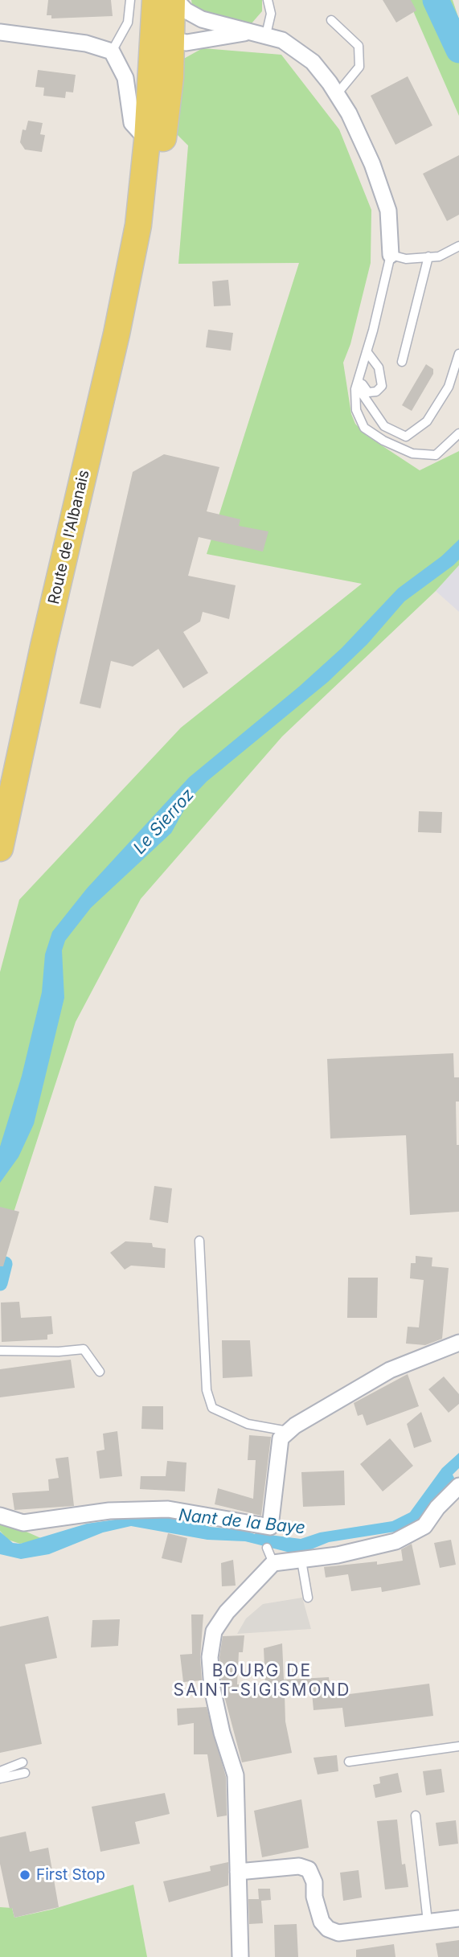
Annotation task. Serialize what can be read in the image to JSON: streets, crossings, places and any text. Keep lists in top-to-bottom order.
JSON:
{
  "streets": {
    "main road": ["Route de l'Albanais"]
  },
  "districts": ["BOURG DE SAINT-SIGISMOND"],
  "water": ["Le Sierroz", "Nant de la Baye"],
  "places": ["First Stop"]
}
